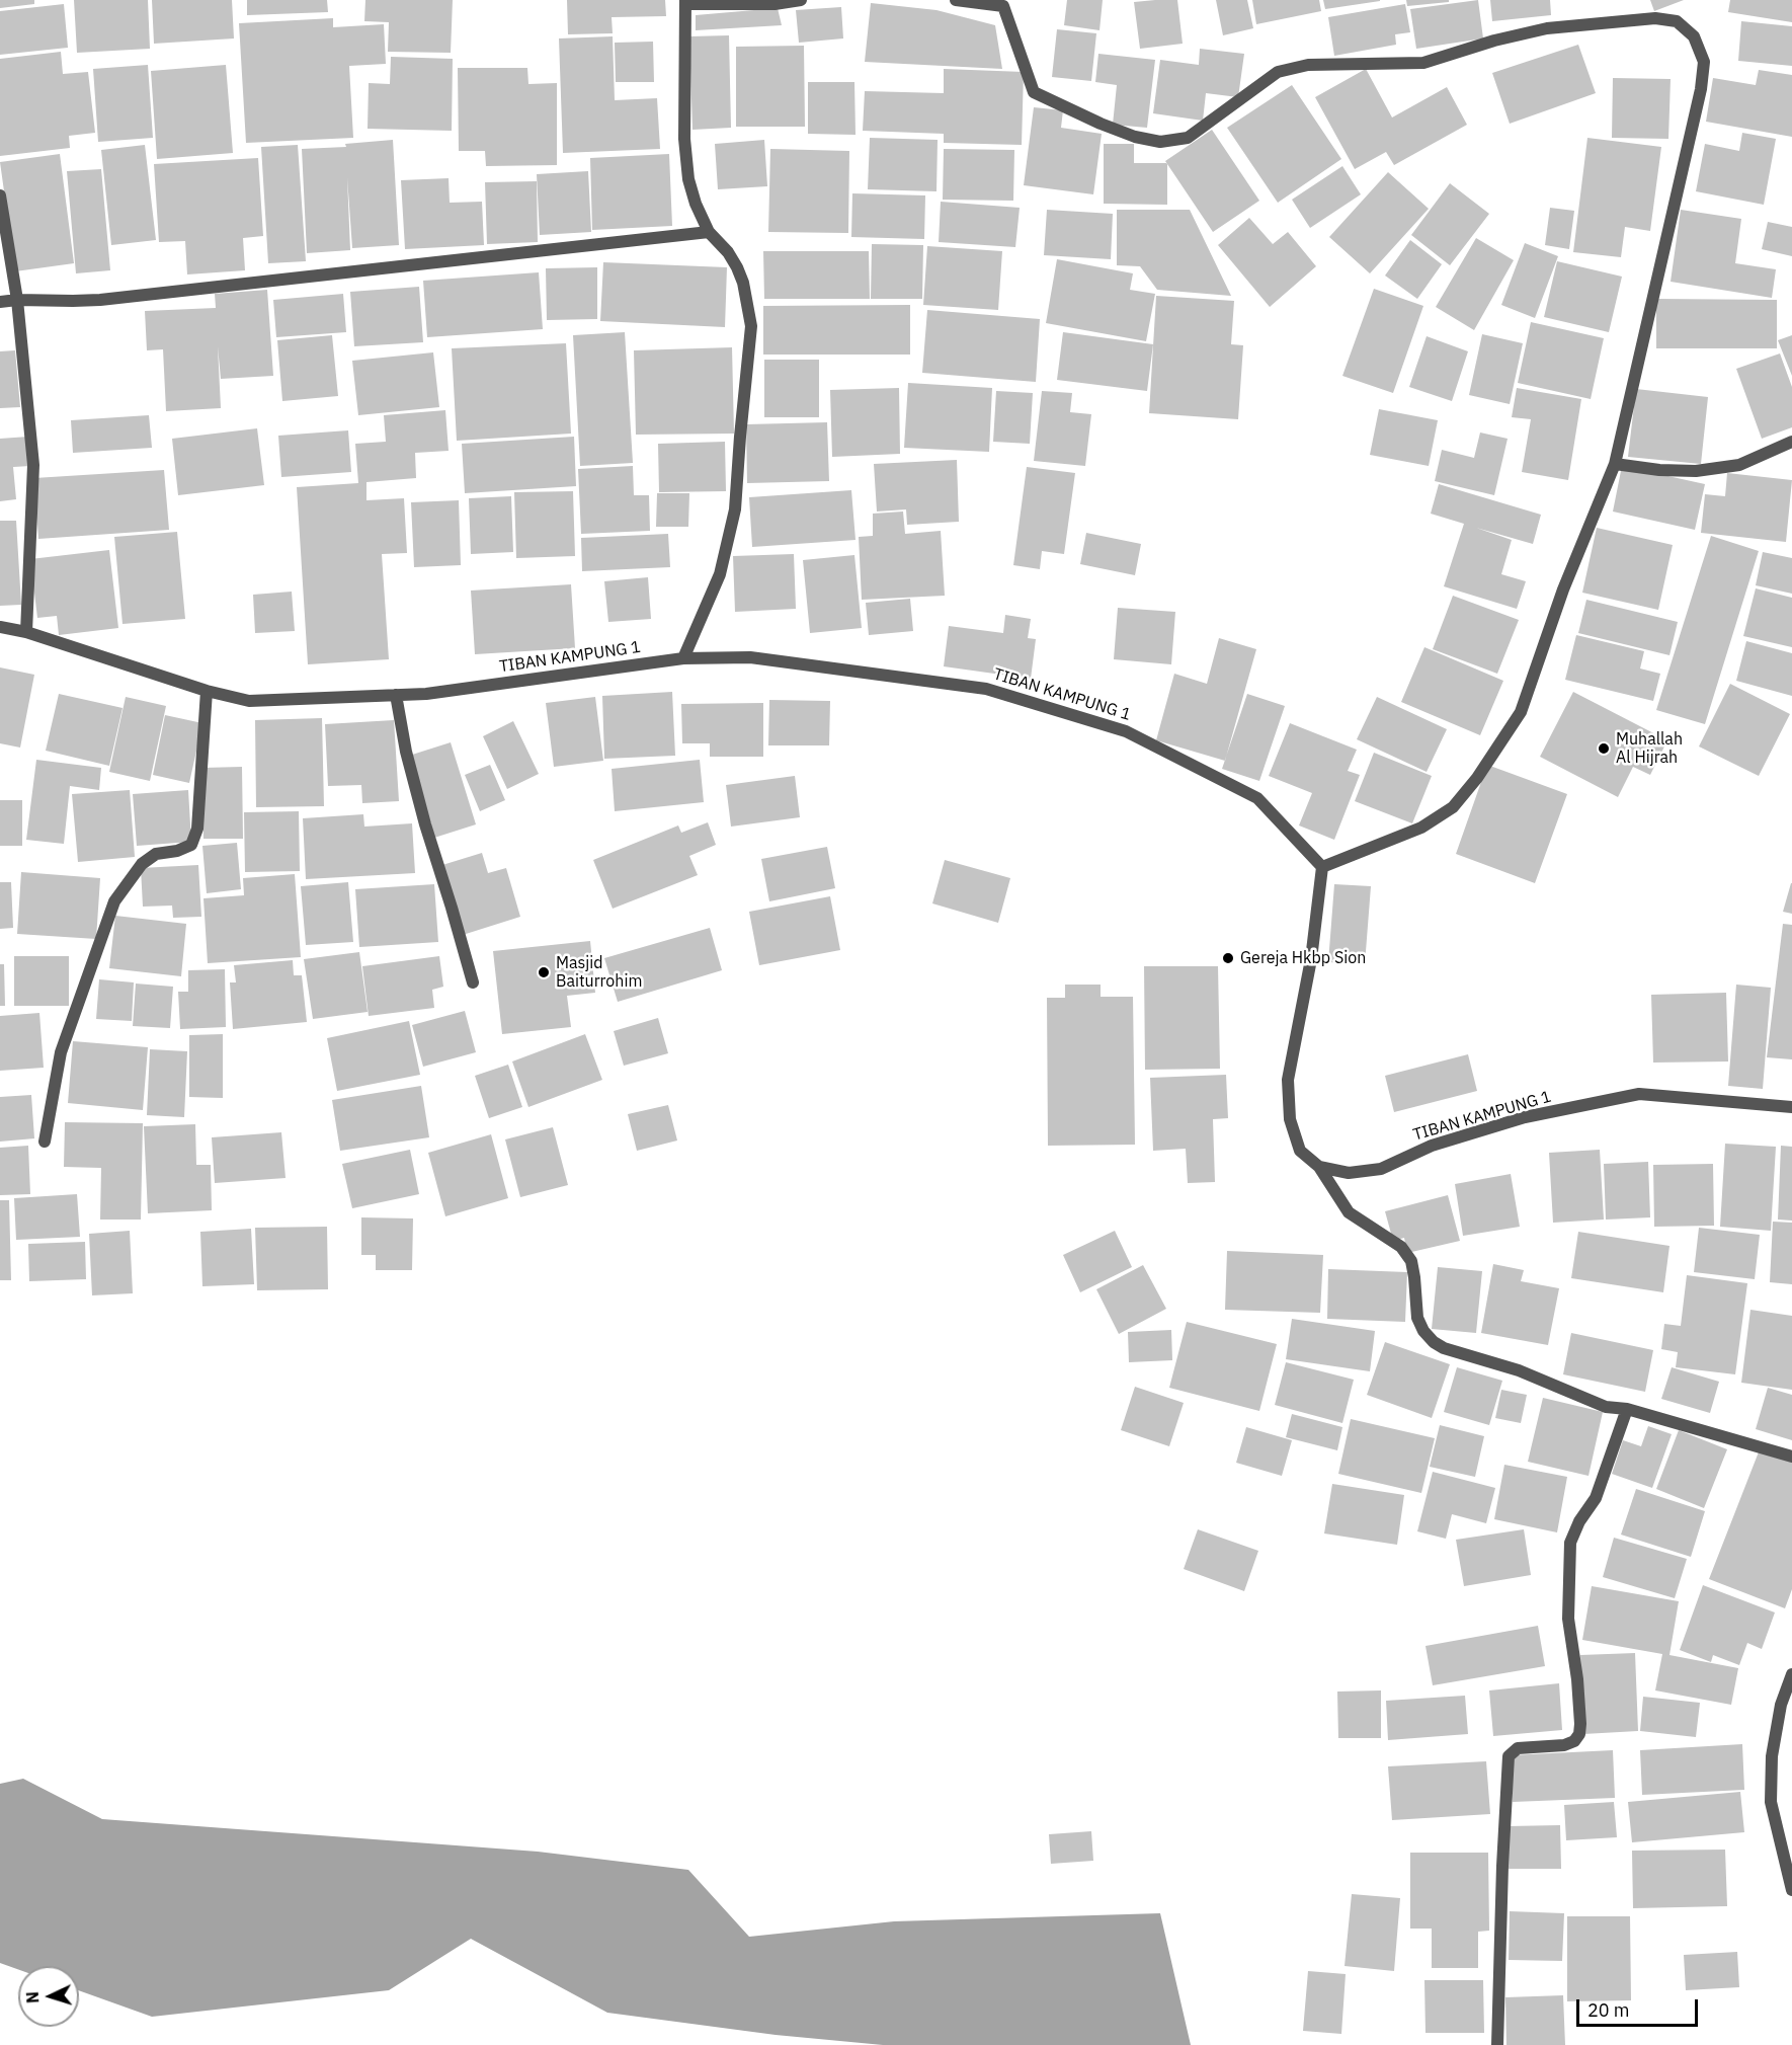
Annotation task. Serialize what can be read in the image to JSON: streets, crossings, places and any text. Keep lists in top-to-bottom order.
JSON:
{
  "streets": {
    "street": ["TIBAN KAMPUNG 1"]
  },
  "places": ["Muhallah Al Hijrah", "Gereja Hkbp Sion", "Masjid Baiturrohim"],
  "scale_bar": "20 m",
  "north": "left"
}
